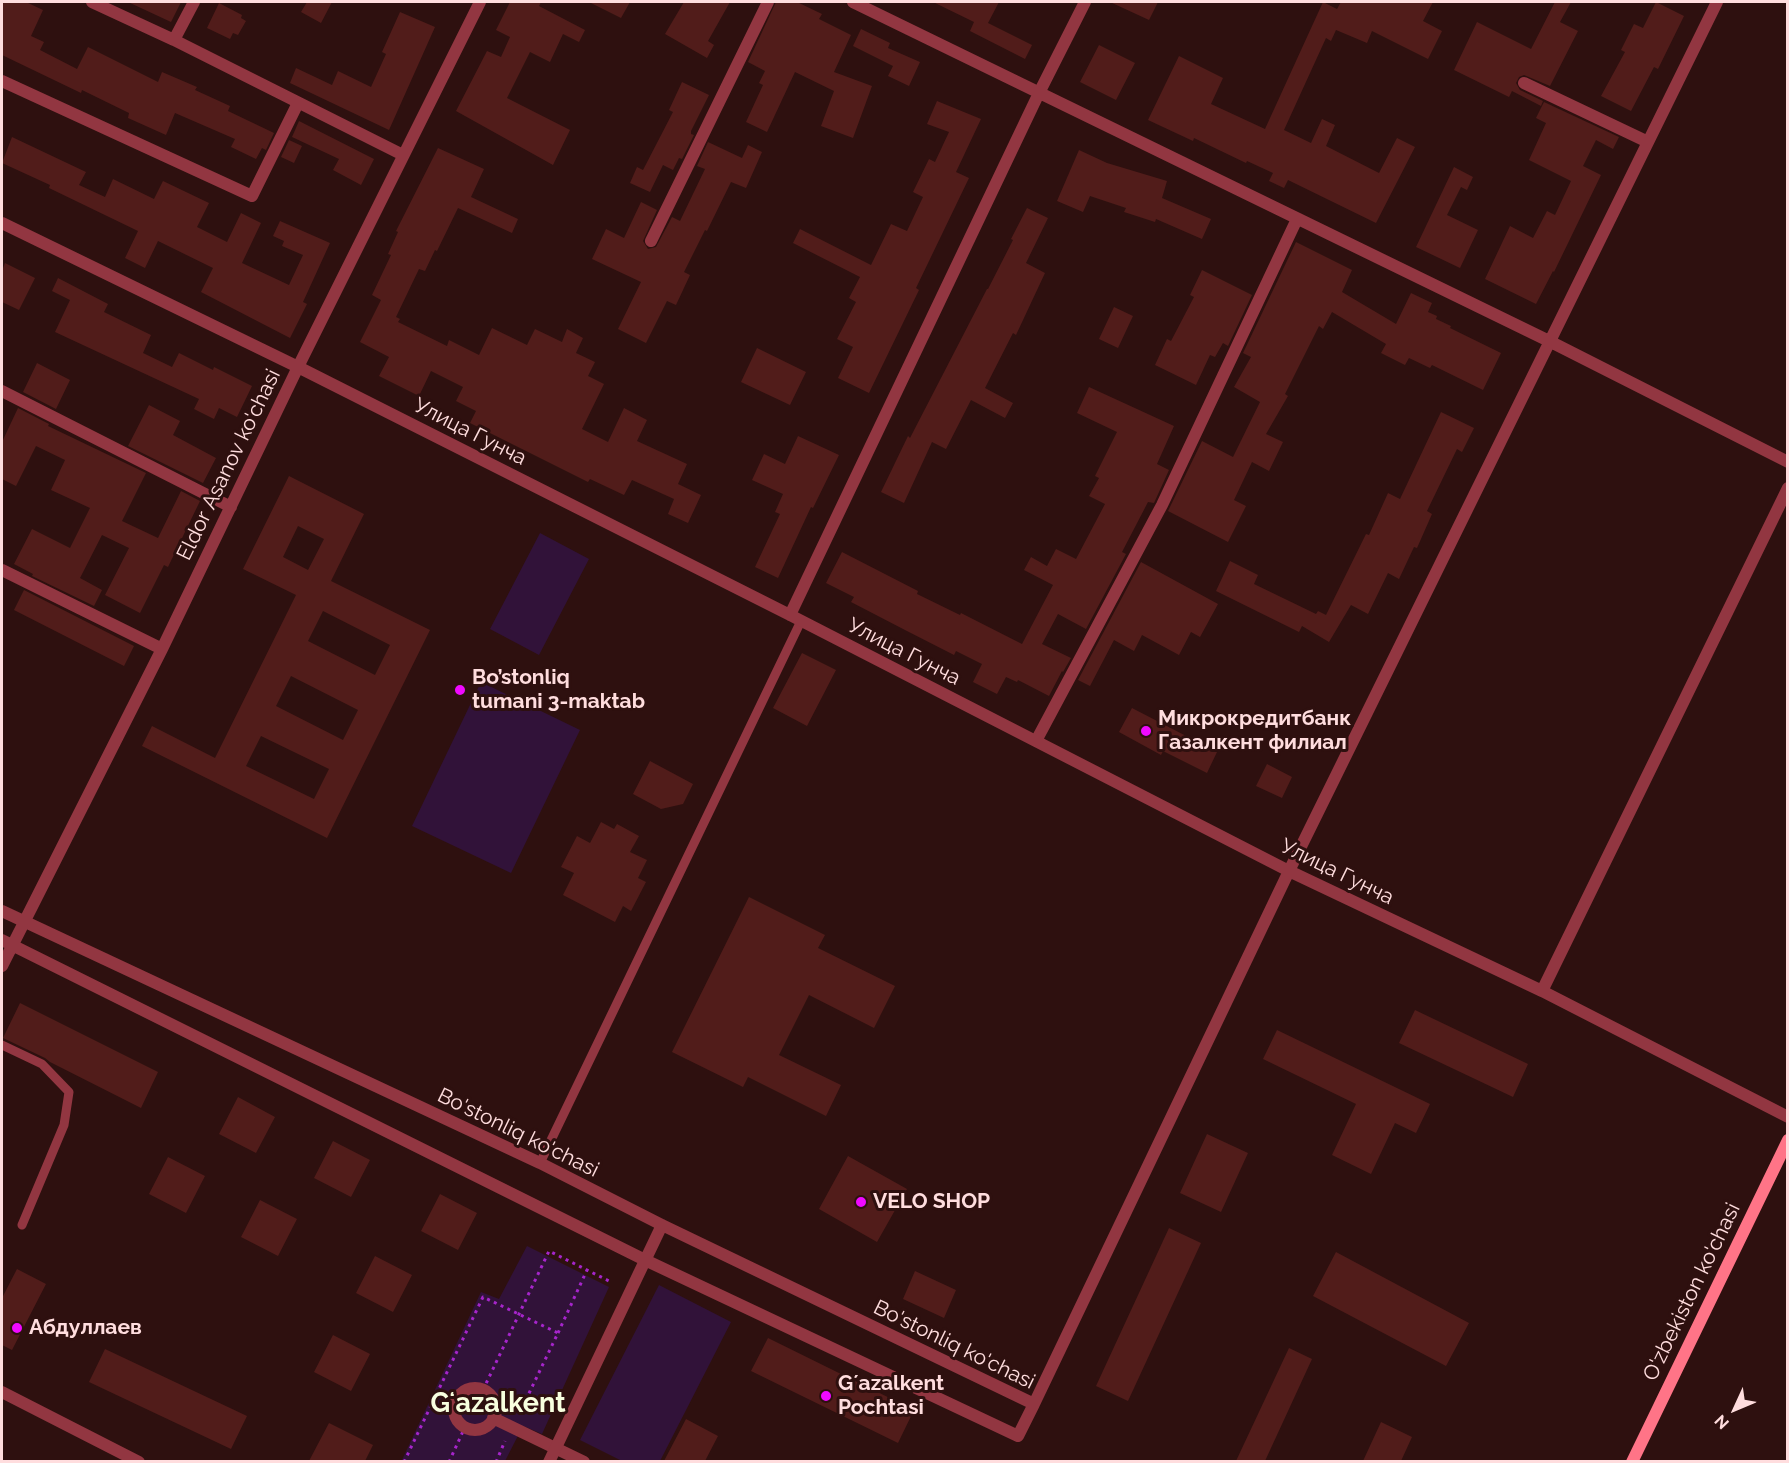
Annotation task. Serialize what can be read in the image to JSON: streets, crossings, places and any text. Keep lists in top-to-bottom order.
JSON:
{
  "streets": {
    "main road": ["O'zbekiston ko'chasi"],
    "street": ["Улица Гунча", "Eldor Asanov ko'chasi", "Bo'stonliq ko'chasi"]
  },
  "crossings": [
    ["Улица Гунча", "Eldor Asanov ko'chasi"],
    ["Eldor Asanov ko'chasi", "Bo'stonliq ko'chasi"]
  ],
  "districts": ["Gʻazalkent"],
  "places": [
    "Bo’stonliq tumani 3-maktab",
    "Микрокредитбанк Газалкент филиал",
    "VELO SHOP",
    "Абдуллаев",
    "Gʼazalkent Pochtasi"
  ],
  "north": "bottom left"
}
